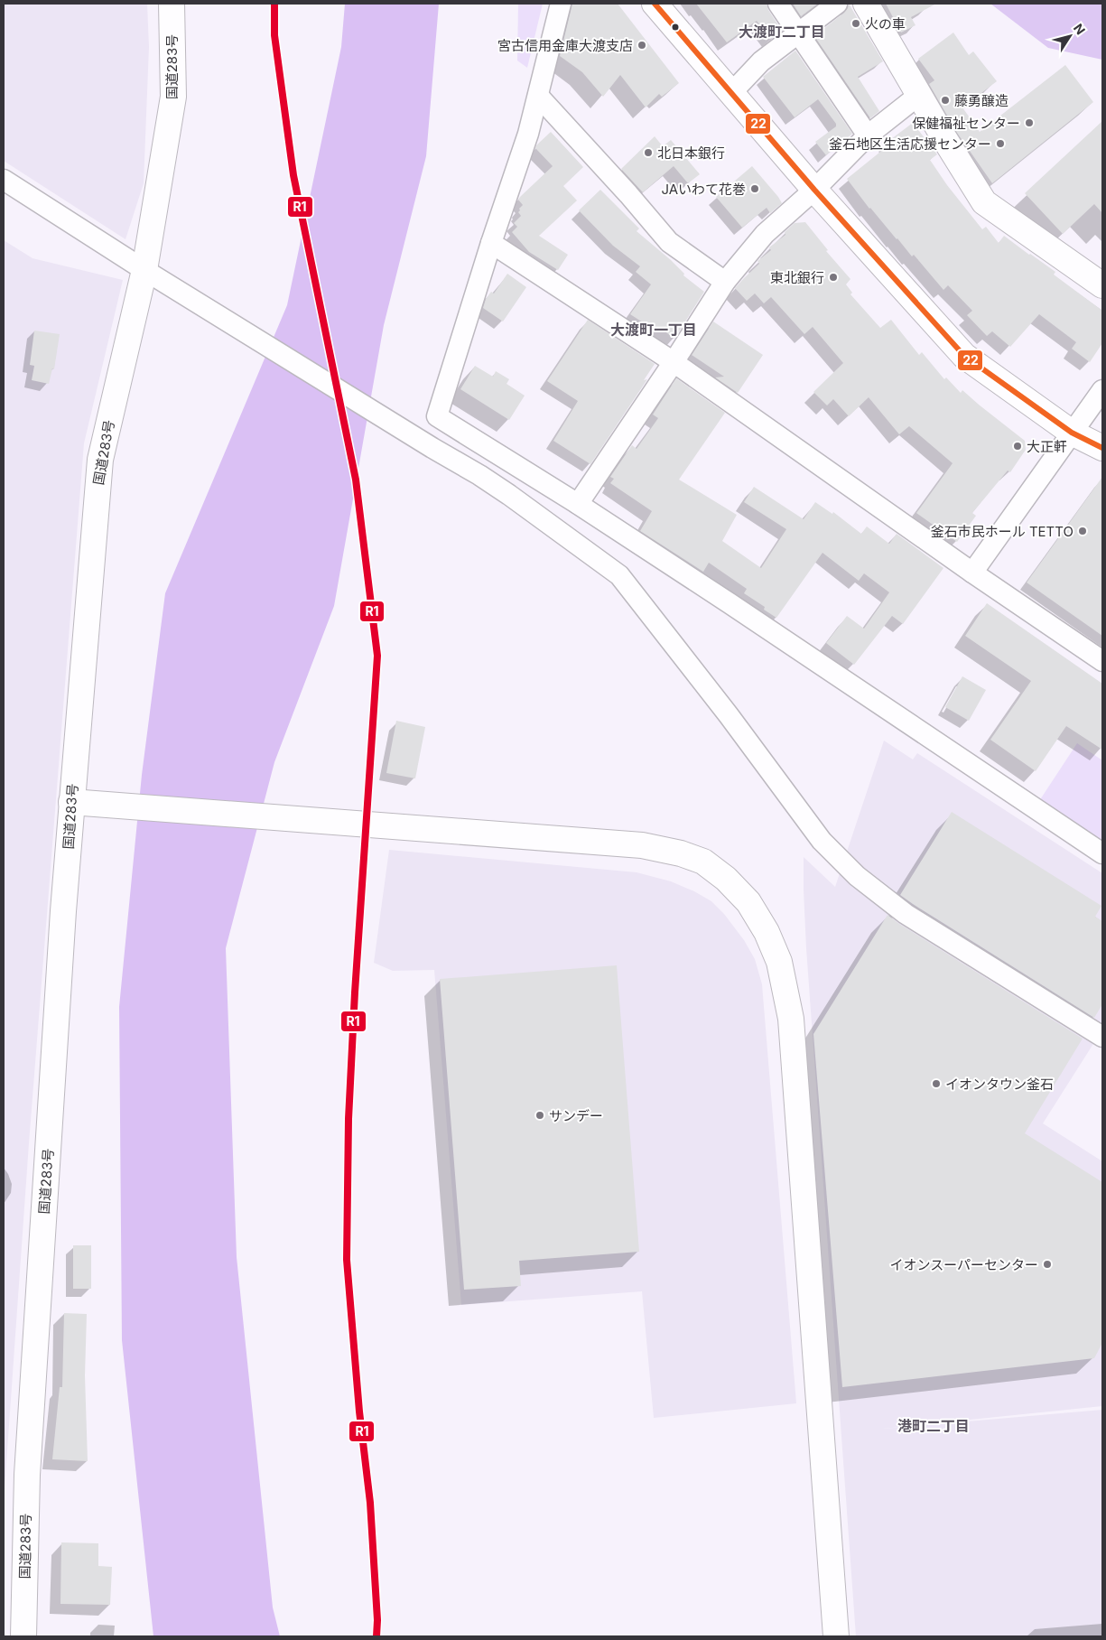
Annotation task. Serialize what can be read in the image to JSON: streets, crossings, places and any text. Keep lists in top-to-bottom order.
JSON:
{
  "streets": {
    "main road": ["国道283号"]
  },
  "districts": ["大渡町二丁目", "大渡町一丁目", "港町二丁目"],
  "places": [
    "火の車",
    "宮古信用金庫大渡支店",
    "藤勇醸造",
    "保健福祉センター",
    "釜石地区生活応援センター",
    "北日本銀行",
    "JAいわて花巻",
    "東北銀行",
    "大正軒",
    "釜石市民ホール TETTO",
    "イオンタウン釜石",
    "サンデー",
    "イオンスーパーセンター"
  ],
  "lines": ["transit line R1", "transit line 22"],
  "north": "top right"
}
